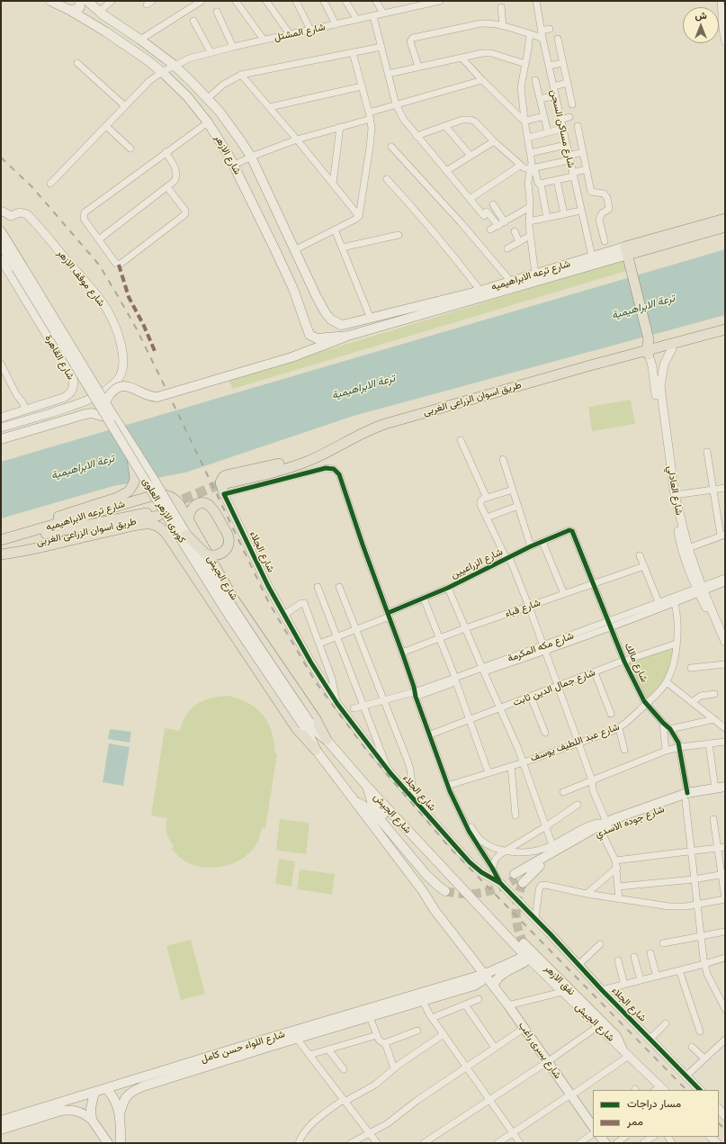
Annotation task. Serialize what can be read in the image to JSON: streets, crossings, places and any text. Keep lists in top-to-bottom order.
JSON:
{
  "streets": {
    "main road": [
      "شارع الازهر",
      "شارع ترعه الابراهيميه",
      "طريق اسوان الزراعى الغربى",
      "كوبرى الازهر العلوى",
      "شارع الجيش",
      "شارع جوده الاسدي",
      "نفق الازهر",
      "شارع اللواء حسن كامل",
      "شارع يسرى راغب"
    ],
    "street": [
      "شارع المشتل",
      "شارع مساكن السجن",
      "شارع موقف الازهر",
      "شارع القاهرة",
      "شارع العادلي",
      "شارع الجلاء",
      "شارع الزراعيين",
      "شارع قباء",
      "شارع مكه المكرمة",
      "شارع مالك",
      "شارع جمال الدين ثابت",
      "شارع عبد اللطيف يوسف"
    ]
  },
  "crossings": [
    ["شارع المشتل", "شارع الازهر"],
    ["شارع مساكن السجن", "شارع ترعه الابراهيميه"],
    ["شارع الازهر", "شارع ترعه الابراهيميه"],
    ["شارع ترعه الابراهيميه", "طريق اسوان الزراعى الغربى"],
    ["شارع ترعه الابراهيميه", "شارع الجيش"],
    ["طريق اسوان الزراعى الغربى", "شارع العادلي"],
    ["طريق اسوان الزراعى الغربى", "شارع الجلاء"],
    ["طريق اسوان الزراعى الغربى", "شارع الجيش"],
    ["شارع العادلي", "شارع مكه المكرمة"],
    ["كوبرى الازهر العلوى", "شارع الجيش"],
    ["شارع الجلاء", "شارع الزراعيين"],
    ["شارع الجلاء", "شارع قباء"],
    ["شارع الجلاء", "شارع مكه المكرمة"],
    ["شارع الجلاء", "شارع جمال الدين ثابت"],
    ["شارع الجلاء", "شارع عبد اللطيف يوسف"],
    ["شارع الجلاء", "شارع جوده الاسدي"],
    ["شارع الزراعيين", "شارع مالك"],
    ["شارع الجيش", "نفق الازهر"],
    ["شارع الجيش", "شارع اللواء حسن كامل"],
    ["شارع الجيش", "شارع يسرى راغب"],
    ["شارع قباء", "شارع مالك"],
    ["شارع مكه المكرمة", "شارع مالك"],
    ["شارع مكه المكرمة", "شارع عبد اللطيف يوسف"],
    ["شارع مالك", "شارع جمال الدين ثابت"],
    ["شارع مالك", "شارع عبد اللطيف يوسف"],
    ["شارع مالك", "شارع جوده الاسدي"],
    ["شارع جمال الدين ثابت", "شارع عبد اللطيف يوسف"],
    ["شارع اللواء حسن كامل", "شارع يسرى راغب"]
  ],
  "water": ["ترعة الابراهيمية"],
  "legend": ["مسار دراجات", "ممر"],
  "north": "top"
}
